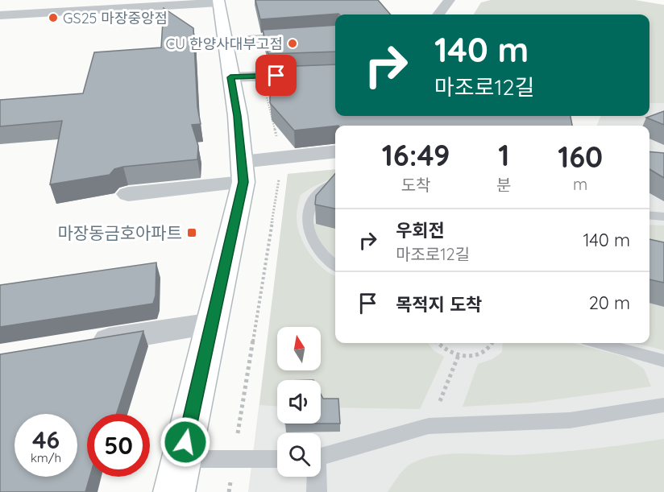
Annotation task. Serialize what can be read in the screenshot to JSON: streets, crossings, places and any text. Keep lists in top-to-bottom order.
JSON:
{
  "places": {
    "other": ["GS25 마장중앙점", "CU 한양사대부고점"],
    "transit": ["마장동금호아파트"]
  },
  "north": "top",
  "page": {
    "turn": ["140 m", "마조로12길"],
    "eta": [
      "16:49",
      "도착",
      "1",
      "분",
      "160",
      "m"
    ],
    "list": [
      {
        "name": "우회전",
        "note": "마조로12길",
        "value": "140 m"
      },
      {
        "name": "목적지 도착",
        "value": "20 m"
      }
    ],
    "speed": "46 km/h",
    "limit": "50"
  }
}
